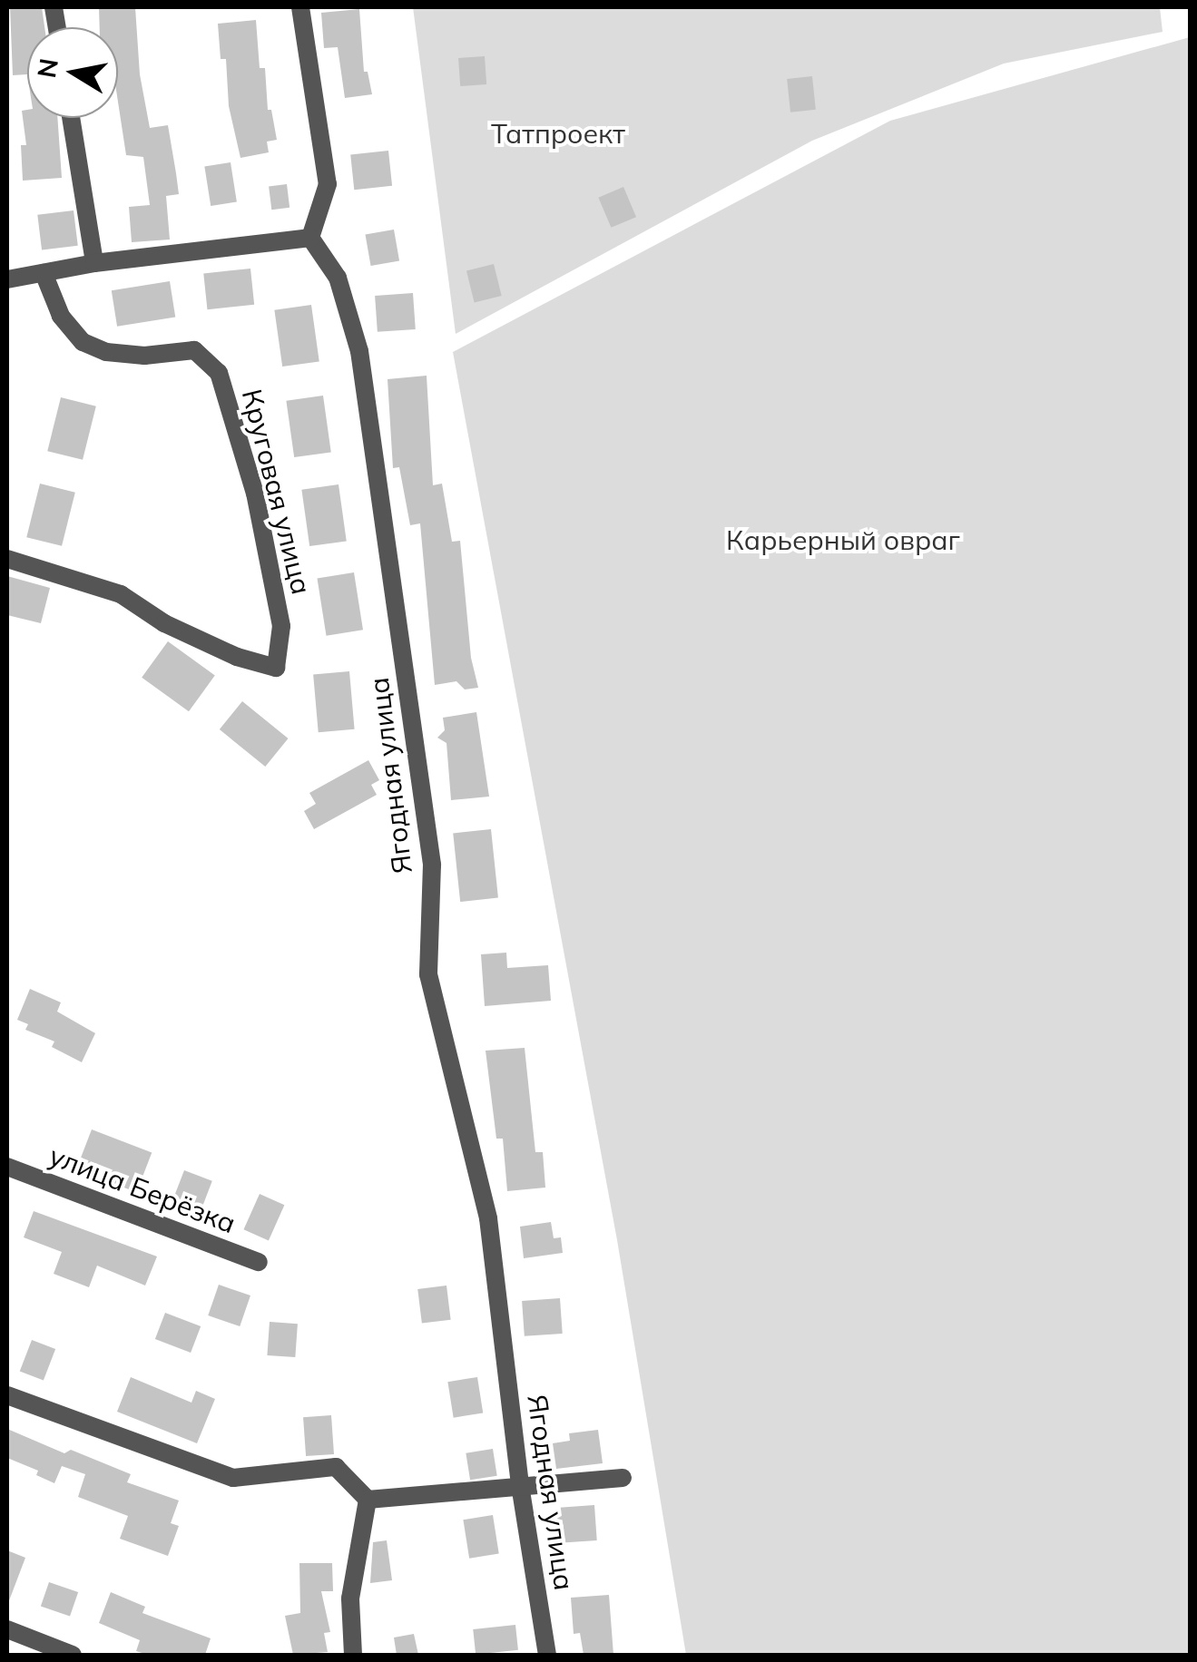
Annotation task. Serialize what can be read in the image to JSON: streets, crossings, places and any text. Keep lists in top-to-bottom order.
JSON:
{
  "streets": {
    "street": ["Круговая улица", "Ягодная улица", "улица Берёзка"]
  },
  "parks": ["Татпроект", "Карьерный овраг"],
  "north": "left"
}
